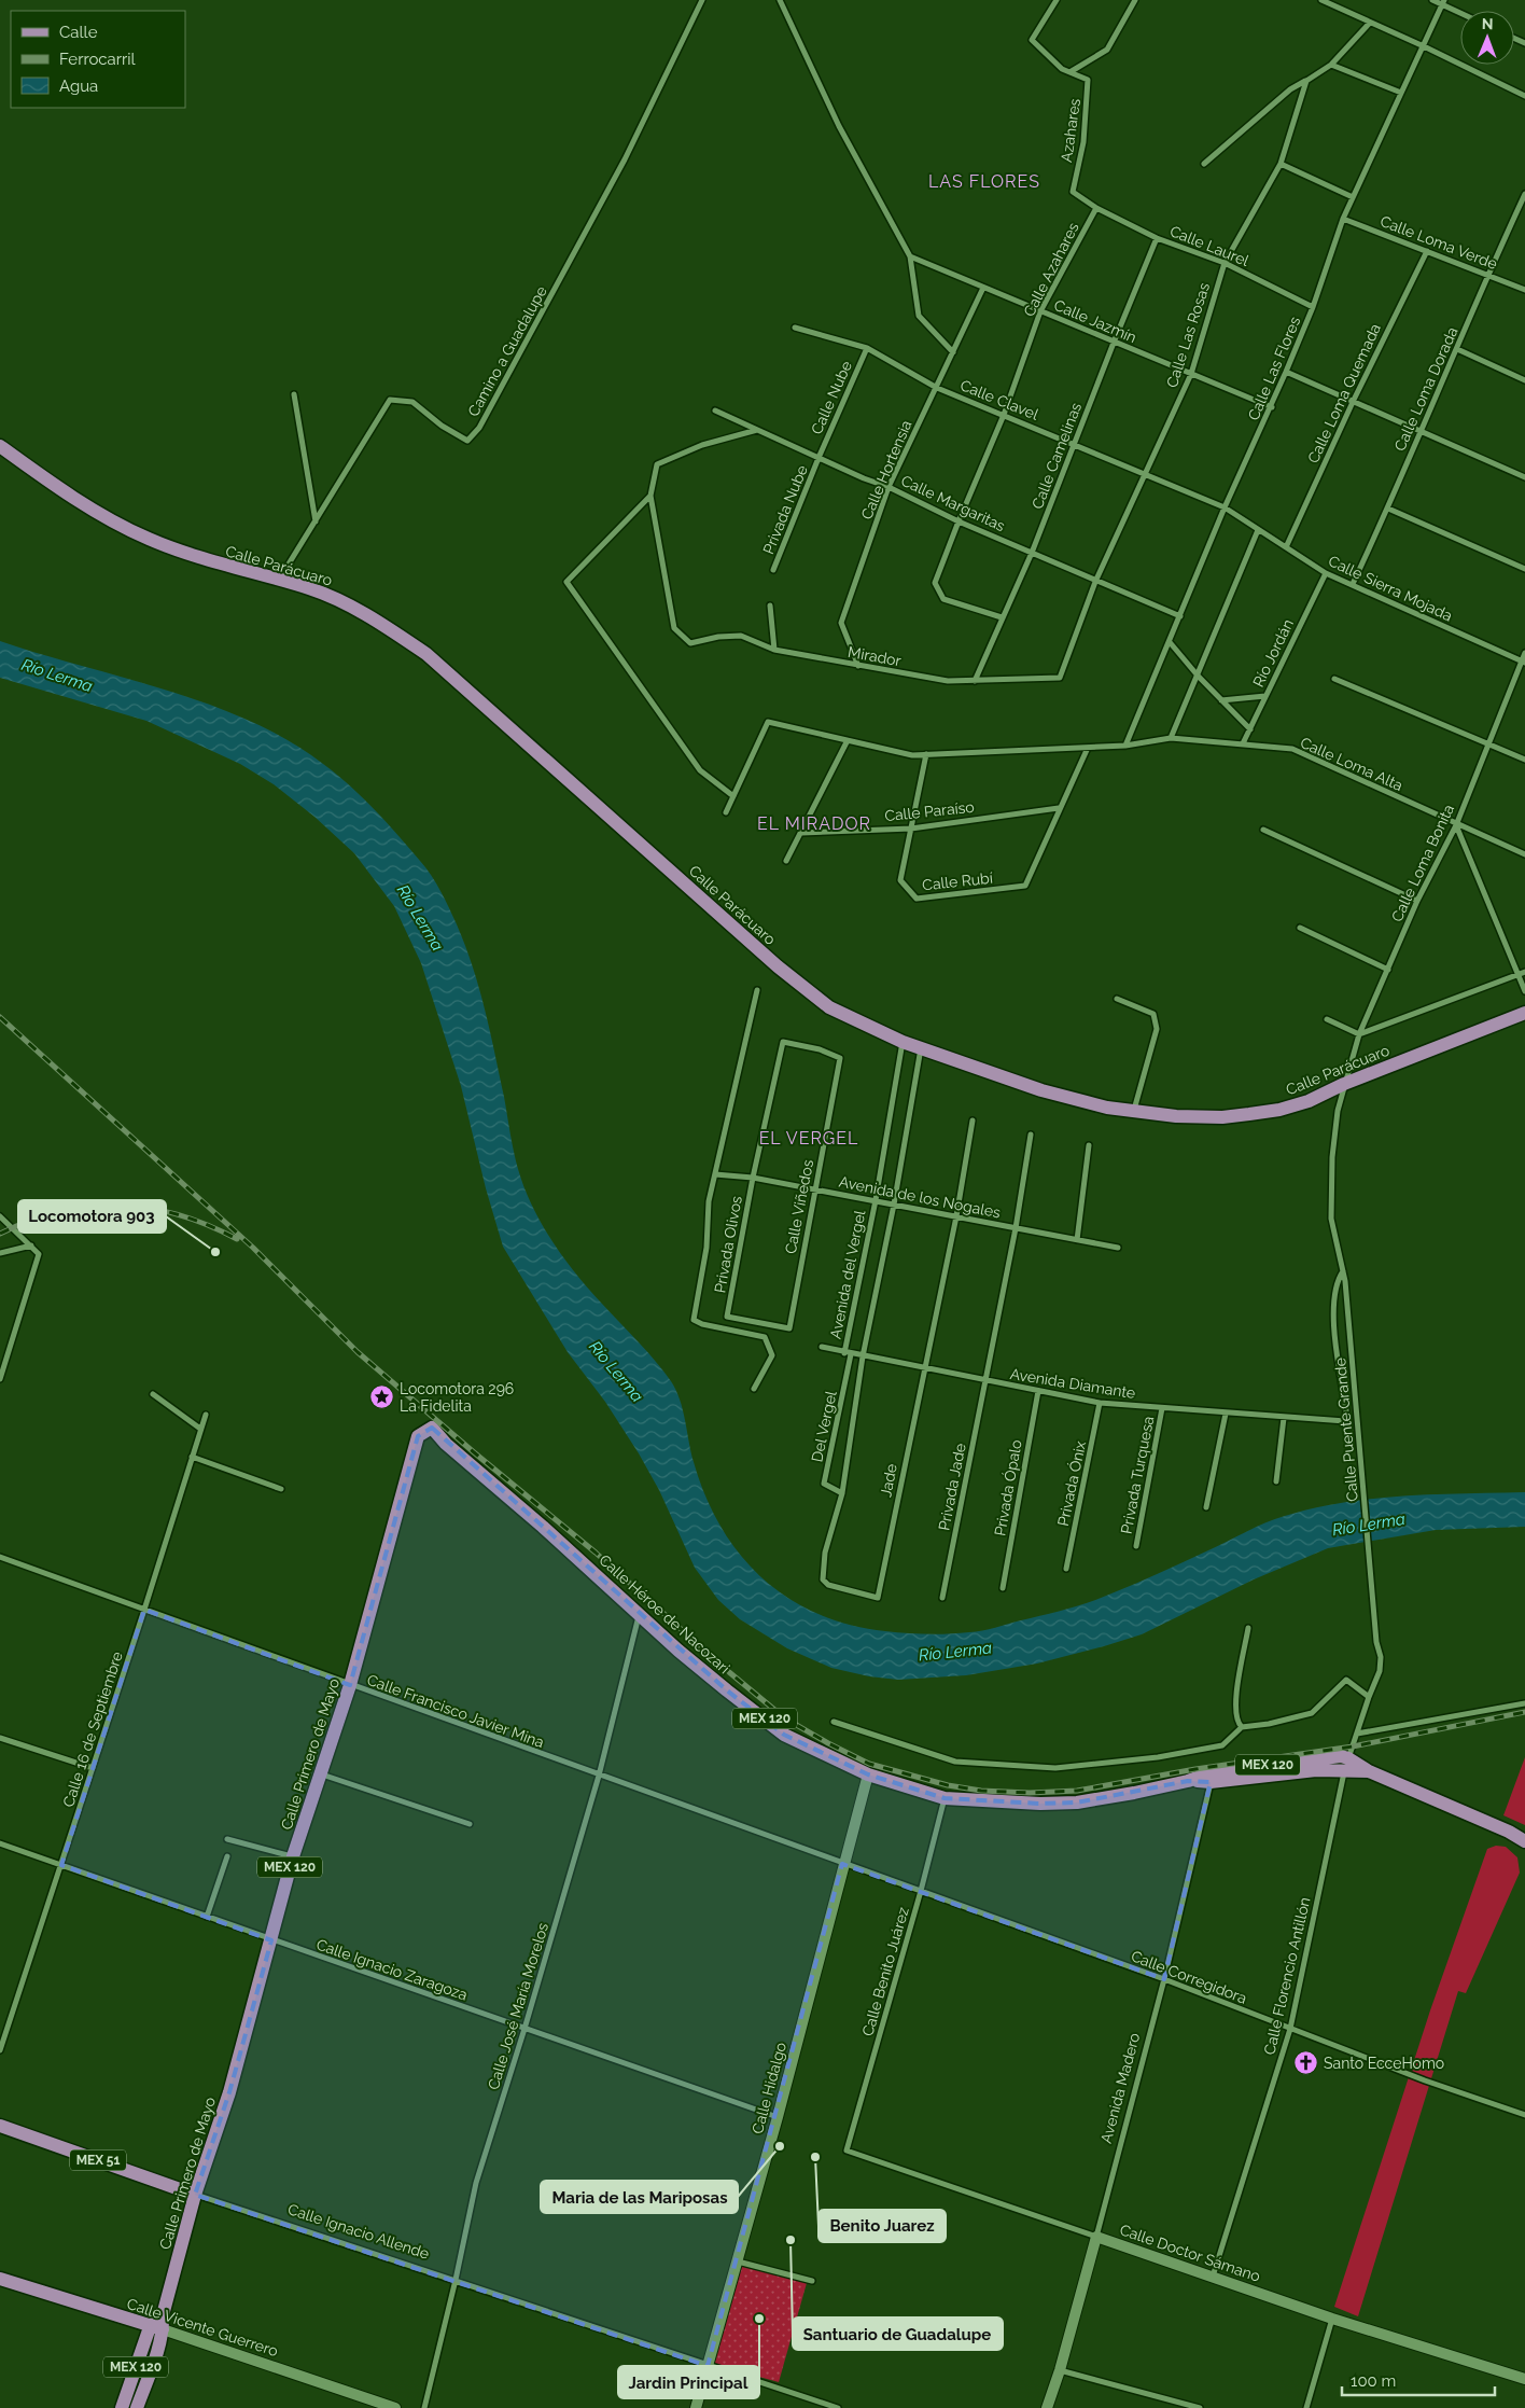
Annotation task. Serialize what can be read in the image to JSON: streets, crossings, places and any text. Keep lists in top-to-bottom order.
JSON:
{
  "streets": {
    "main road": [
      "Calle Parácuaro",
      "Calle Héroe de Nacozari",
      "MEX 120",
      "Calle Primero de Mayo",
      "MEX 51",
      "Calle Ignacio Allende",
      "Calle Vicente Guerrero"
    ],
    "street": [
      "Azahares",
      "Calle Loma Verde",
      "Calle Laurel",
      "Calle Azahares",
      "Calle Jazmín",
      "Calle Las Rosas",
      "Camino a Guadalupe",
      "Calle Las Flores",
      "Calle Loma Dorada",
      "Calle Loma Quemada",
      "Calle Nube",
      "Calle Clavel",
      "Calle Camelinas",
      "Calle Hortensia",
      "Calle Margaritas",
      "Privada Nube",
      "Calle Sierra Mojada",
      "Río Jordán",
      "Mirador",
      "Calle Loma Alta",
      "Calle Paraíso",
      "Calle Loma Bonita",
      "Calle Rubí",
      "Avenida de los Nogales",
      "Calle Viñedos",
      "Privada Olivos",
      "Avenida del Vergel",
      "Avenida Diamante",
      "Del Vergel",
      "Calle Puente Grande",
      "Privada Turquesa",
      "Jade",
      "Privada Ónix",
      "Privada Jade",
      "Privada Ópalo",
      "Calle Francisco Javier Mina",
      "Calle 16 de Septiembre",
      "Calle Ignacio Zaragoza",
      "Calle Benito Juárez",
      "Calle Florencio Antillón",
      "Calle Corregidora",
      "Calle José María Morelos",
      "Calle Hidalgo",
      "Avenida Madero",
      "Calle Doctor Sámano"
    ]
  },
  "crossings": [
    ["Azahares", "Calle Laurel"],
    ["Azahares", "Calle Azahares"],
    ["Calle Loma Verde", "Calle Las Flores"],
    ["Calle Loma Verde", "Calle Loma Dorada"],
    ["Calle Loma Verde", "Calle Loma Quemada"],
    ["Calle Laurel", "Calle Azahares"],
    ["Calle Laurel", "Calle Las Rosas"],
    ["Calle Laurel", "Calle Las Flores"],
    ["Calle Laurel", "Calle Camelinas"],
    ["Calle Azahares", "Calle Jazmín"],
    ["Calle Azahares", "Calle Clavel"],
    ["Calle Azahares", "Calle Camelinas"],
    ["Calle Azahares", "Calle Margaritas"],
    ["Calle Jazmín", "Calle Las Rosas"],
    ["Calle Jazmín", "Calle Las Flores"],
    ["Calle Jazmín", "Calle Camelinas"],
    ["Calle Jazmín", "Calle Hortensia"],
    ["Calle Las Rosas", "Calle Clavel"],
    ["Calle Las Rosas", "Calle Margaritas"],
    ["Calle Las Rosas", "Mirador"],
    ["Camino a Guadalupe", "Calle Parácuaro"],
    ["Calle Las Flores", "Calle Clavel"],
    ["Calle Las Flores", "Calle Margaritas"],
    ["Calle Las Flores", "Calle Sierra Mojada"],
    ["Calle Las Flores", "Calle Loma Alta"],
    ["Calle Loma Dorada", "Calle Sierra Mojada"],
    ["Calle Loma Quemada", "Calle Sierra Mojada"],
    ["Calle Nube", "Calle Clavel"],
    ["Calle Nube", "Calle Margaritas"],
    ["Calle Nube", "Privada Nube"],
    ["Calle Clavel", "Calle Camelinas"],
    ["Calle Clavel", "Calle Hortensia"],
    ["Calle Clavel", "Calle Sierra Mojada"],
    ["Calle Camelinas", "Calle Margaritas"],
    ["Calle Camelinas", "Mirador"],
    ["Calle Hortensia", "Calle Margaritas"],
    ["Calle Hortensia", "Mirador"],
    ["Calle Margaritas", "Privada Nube"],
    ["Calle Parácuaro", "Calle Loma Bonita"],
    ["Calle Parácuaro", "Avenida del Vergel"],
    ["Calle Parácuaro", "Calle Puente Grande"],
    ["Calle Sierra Mojada", "Río Jordán"],
    ["Calle Sierra Mojada", "Calle Loma Bonita"],
    ["Río Jordán", "Calle Loma Alta"],
    ["Calle Loma Alta", "Calle Loma Bonita"],
    ["Calle Paraíso", "Calle Rubí"],
    ["Calle Loma Bonita", "Calle Puente Grande"],
    ["Avenida de los Nogales", "Calle Viñedos"],
    ["Avenida de los Nogales", "Privada Olivos"],
    ["Avenida de los Nogales", "Avenida del Vergel"],
    ["Avenida de los Nogales", "Jade"],
    ["Avenida de los Nogales", "Privada Jade"],
    ["Calle Viñedos", "Privada Olivos"],
    ["Avenida del Vergel", "Avenida Diamante"],
    ["Avenida del Vergel", "Del Vergel"],
    ["Avenida Diamante", "Del Vergel"],
    ["Avenida Diamante", "Calle Puente Grande"],
    ["Avenida Diamante", "Privada Turquesa"],
    ["Avenida Diamante", "Jade"],
    ["Avenida Diamante", "Privada Ónix"],
    ["Avenida Diamante", "Privada Jade"],
    ["Avenida Diamante", "Privada Ópalo"],
    ["Del Vergel", "Jade"],
    ["Calle Puente Grande", "Calle Héroe de Nacozari"],
    ["Calle Puente Grande", "Calle Florencio Antillón"],
    ["Calle Héroe de Nacozari", "Calle Primero de Mayo"],
    ["Calle Héroe de Nacozari", "Calle Benito Juárez"],
    ["Calle Héroe de Nacozari", "Calle Florencio Antillón"],
    ["Calle Héroe de Nacozari", "Calle José María Morelos"],
    ["Calle Héroe de Nacozari", "Calle Hidalgo"],
    ["Calle Héroe de Nacozari", "Avenida Madero"],
    ["Calle Francisco Javier Mina", "Calle 16 de Septiembre"],
    ["Calle Francisco Javier Mina", "Calle Primero de Mayo"],
    ["Calle Francisco Javier Mina", "Calle Corregidora"],
    ["Calle Francisco Javier Mina", "Calle José María Morelos"],
    ["Calle Francisco Javier Mina", "Calle Hidalgo"],
    ["Calle 16 de Septiembre", "Calle Ignacio Zaragoza"],
    ["Calle Primero de Mayo", "Calle Ignacio Zaragoza"],
    ["Calle Primero de Mayo", "Calle Ignacio Allende"],
    ["Calle Primero de Mayo", "Calle Vicente Guerrero"],
    ["Calle Ignacio Zaragoza", "Calle José María Morelos"],
    ["Calle Ignacio Zaragoza", "Calle Hidalgo"],
    ["Calle Benito Juárez", "Calle Corregidora"],
    ["Calle Benito Juárez", "Calle Doctor Sámano"],
    ["Calle Florencio Antillón", "Calle Corregidora"],
    ["Calle Florencio Antillón", "Calle Doctor Sámano"],
    ["Calle Corregidora", "Calle Hidalgo"],
    ["Calle Corregidora", "Avenida Madero"],
    ["Calle José María Morelos", "Calle Ignacio Allende"],
    ["Calle Hidalgo", "Calle Ignacio Allende"],
    ["Avenida Madero", "Calle Doctor Sámano"]
  ],
  "districts": ["LAS FLORES", "EL MIRADOR", "EL VERGEL"],
  "water": ["Río Lerma"],
  "places": {
    "other": [
      "Locomotora 903",
      "Maria de las Mariposas",
      "Benito Juarez",
      "Santuario de Guadalupe",
      "Jardin Principal"
    ],
    "place": ["Locomotora 296 La Fidelita"],
    "church": ["Santo EcceHomo"]
  },
  "legend": ["Calle", "Ferrocarril", "Agua"],
  "scale_bar": "100 m",
  "north": "top"
}
